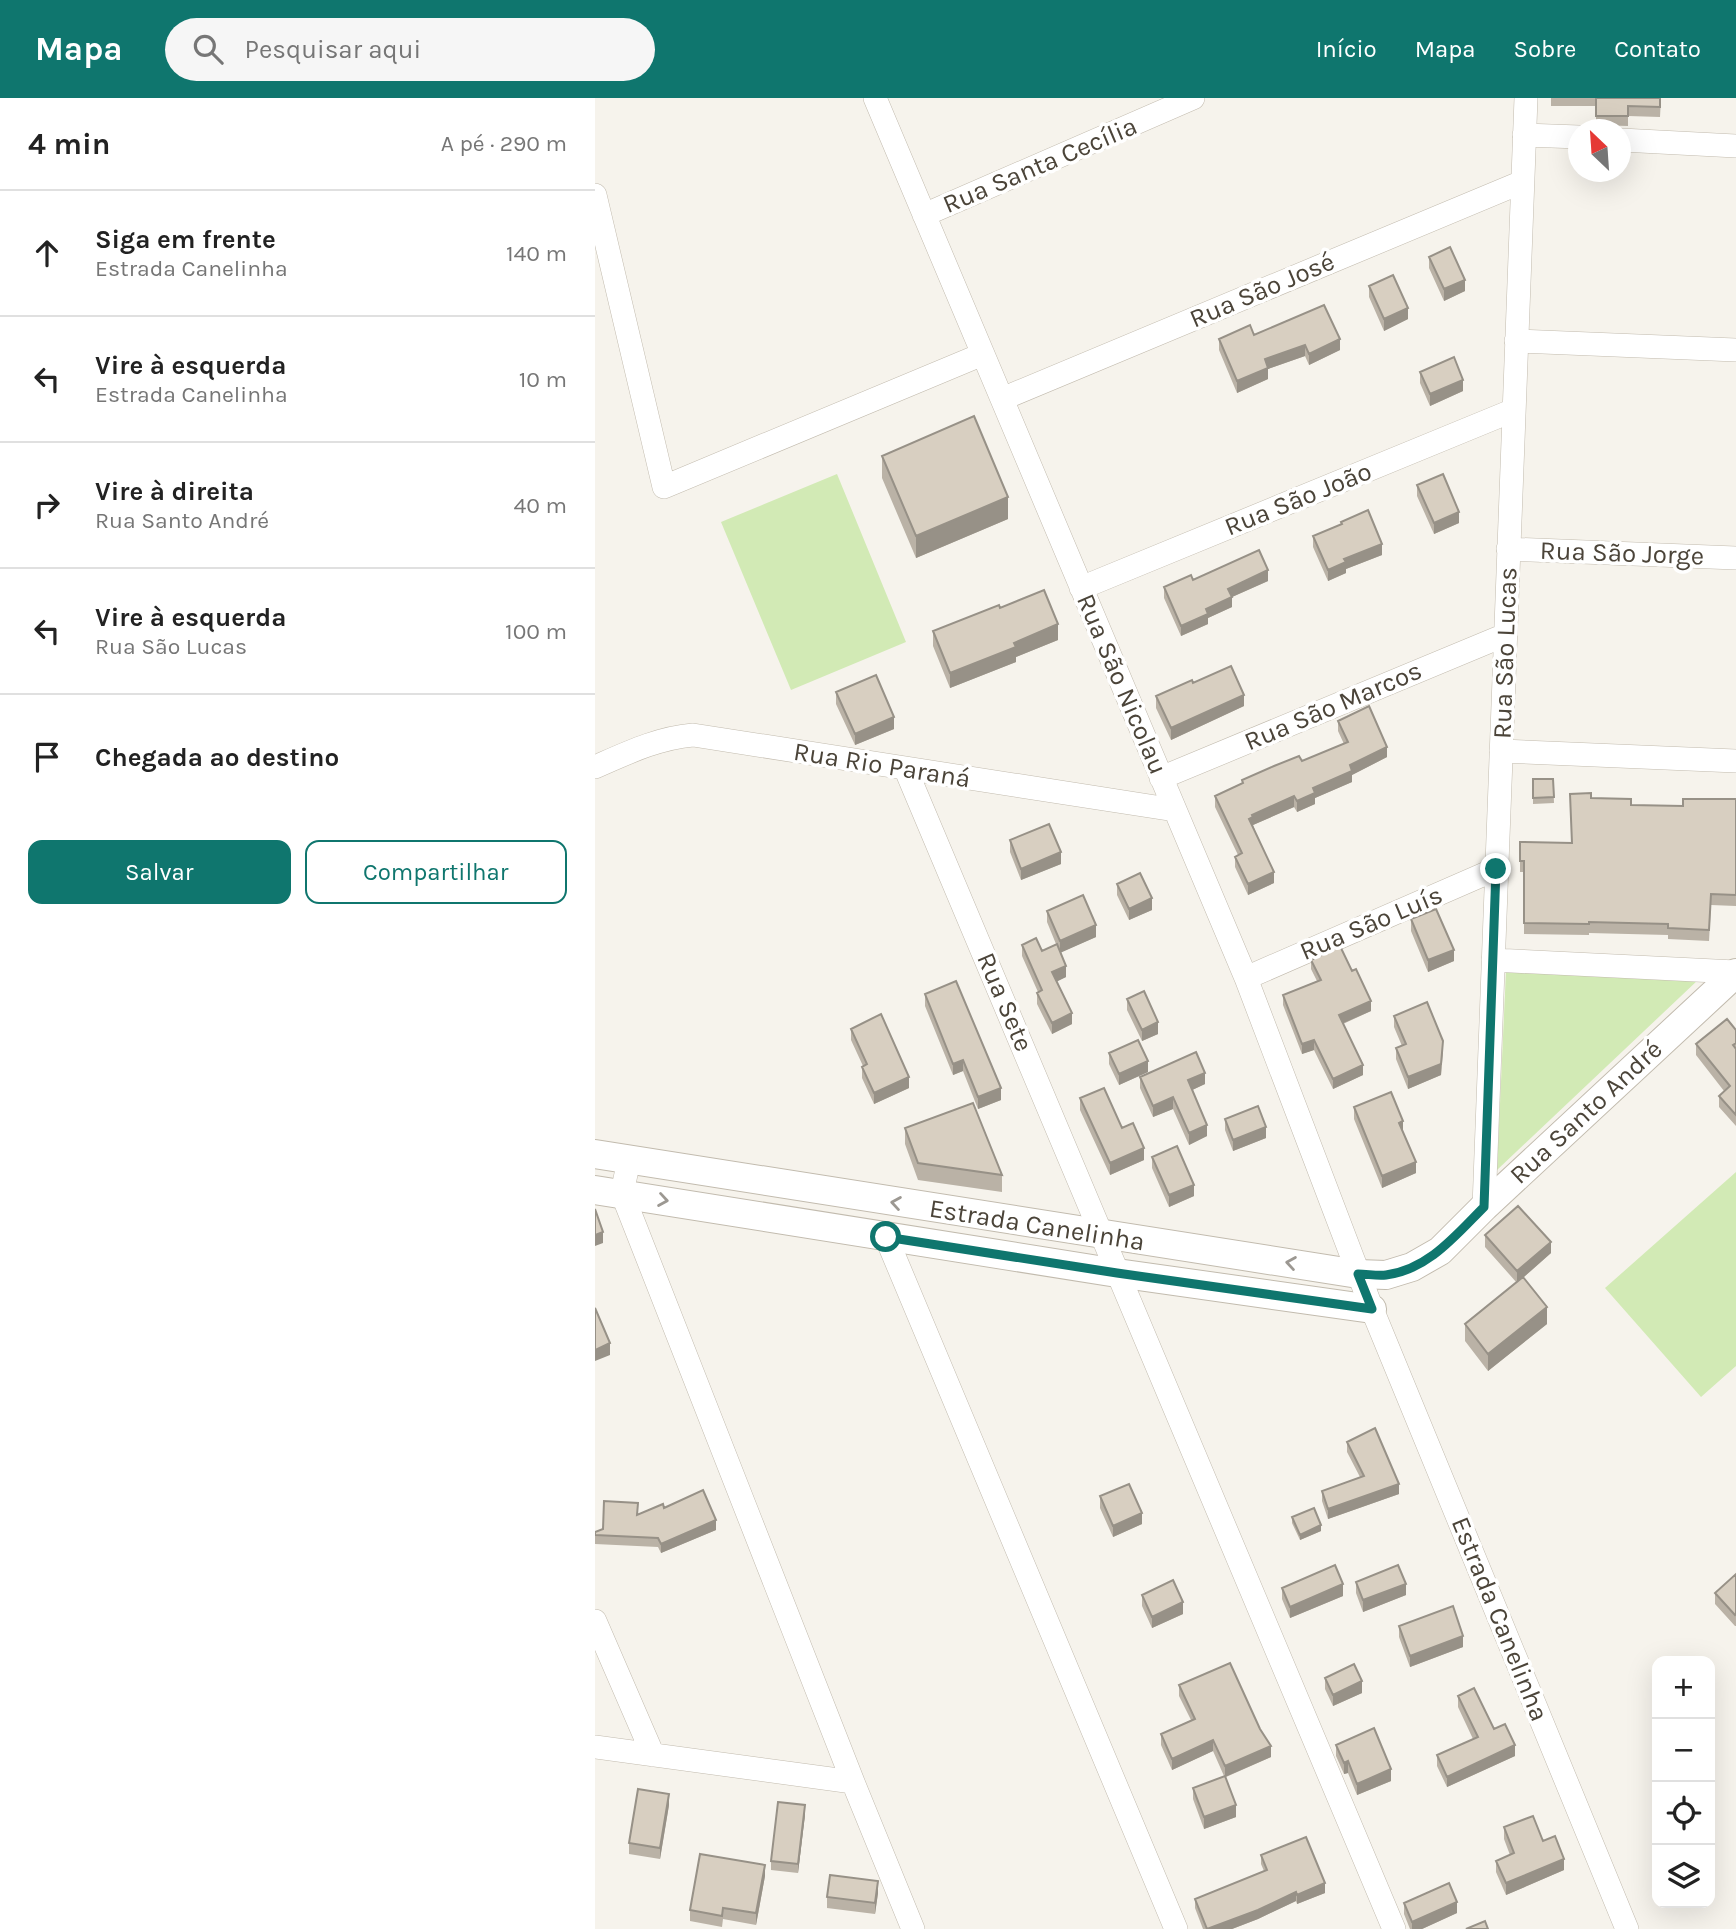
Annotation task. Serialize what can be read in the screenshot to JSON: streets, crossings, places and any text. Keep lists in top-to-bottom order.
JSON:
{
  "streets": {
    "street": [
      "Rua Santa Cecília",
      "Rua São José",
      "Rua São João",
      "Rua São Jorge",
      "Rua São Lucas",
      "Rua São Nicolau",
      "Rua São Marcos",
      "Rua Rio Paraná",
      "Rua São Luís",
      "Rua Sete",
      "Rua Santo André",
      "Estrada Canelinha"
    ]
  },
  "crossings": [
    ["Rua Santa Cecília", "Rua São Nicolau"],
    ["Rua São José", "Rua São Lucas"],
    ["Rua São José", "Rua São Nicolau"],
    ["Rua São João", "Rua São Lucas"],
    ["Rua São João", "Rua São Nicolau"],
    ["Rua São Jorge", "Rua São Lucas"],
    ["Rua São Lucas", "Rua São Marcos"],
    ["Rua São Lucas", "Rua São Luís"],
    ["Rua São Lucas", "Rua Santo André"],
    ["Rua São Nicolau", "Rua São Marcos"],
    ["Rua São Nicolau", "Rua Rio Paraná"],
    ["Rua São Nicolau", "Rua São Luís"],
    ["Rua São Nicolau", "Rua Santo André"],
    ["Rua São Nicolau", "Estrada Canelinha"],
    ["Rua Rio Paraná", "Rua Sete"],
    ["Rua Sete", "Estrada Canelinha"],
    ["Rua Santo André", "Estrada Canelinha"]
  ],
  "north": "top left",
  "page": {
    "header": "Mapa",
    "search": "Pesquisar aqui",
    "nav": [
      "Início",
      "Mapa",
      "Sobre",
      "Contato"
    ],
    "heading": ["4 min", "A pé · 290 m"],
    "list": [
      ["Siga em frente", "Estrada Canelinha", "140 m"],
      ["Vire à esquerda", "Estrada Canelinha", "10 m"],
      ["Vire à direita", "Rua Santo André", "40 m"],
      ["Vire à esquerda", "Rua São Lucas", "100 m"],
      "Chegada ao destino"
    ],
    "buttons": ["Salvar", "Compartilhar"],
    "map_buttons": ["+", "−"]
  }
}
